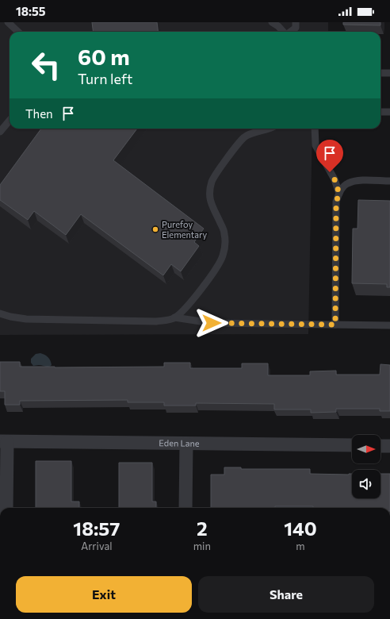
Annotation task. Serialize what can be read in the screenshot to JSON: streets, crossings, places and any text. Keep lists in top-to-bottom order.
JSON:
{
  "streets": {
    "street": ["Eden Lane"]
  },
  "places": ["Purefoy Elementary"],
  "north": "right",
  "page": {
    "status": "18:55",
    "turn": ["60 m", "Turn left"],
    "then": "Then",
    "eta": [
      "18:57",
      "Arrival",
      "2",
      "min",
      "140",
      "m"
    ],
    "buttons": ["Exit", "Share"]
  }
}
